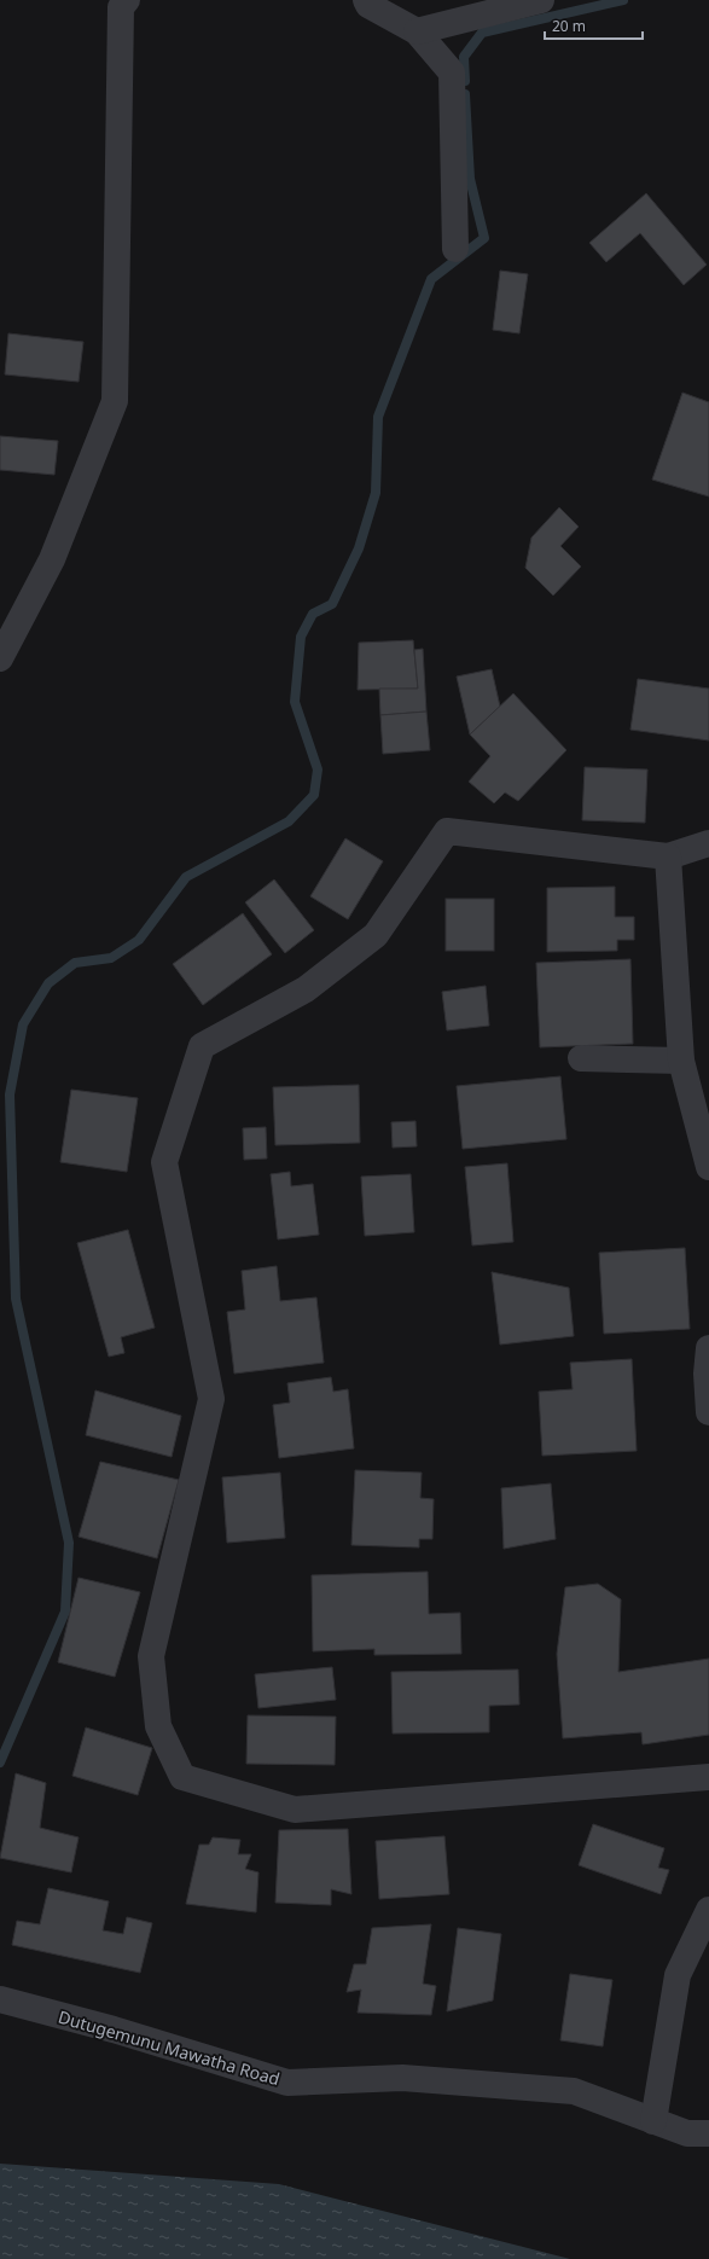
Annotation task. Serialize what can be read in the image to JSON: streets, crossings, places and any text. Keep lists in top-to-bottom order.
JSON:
{
  "streets": {
    "street": ["Dutugemunu Mawatha Road"]
  },
  "scale_bar": "20 m"
}
